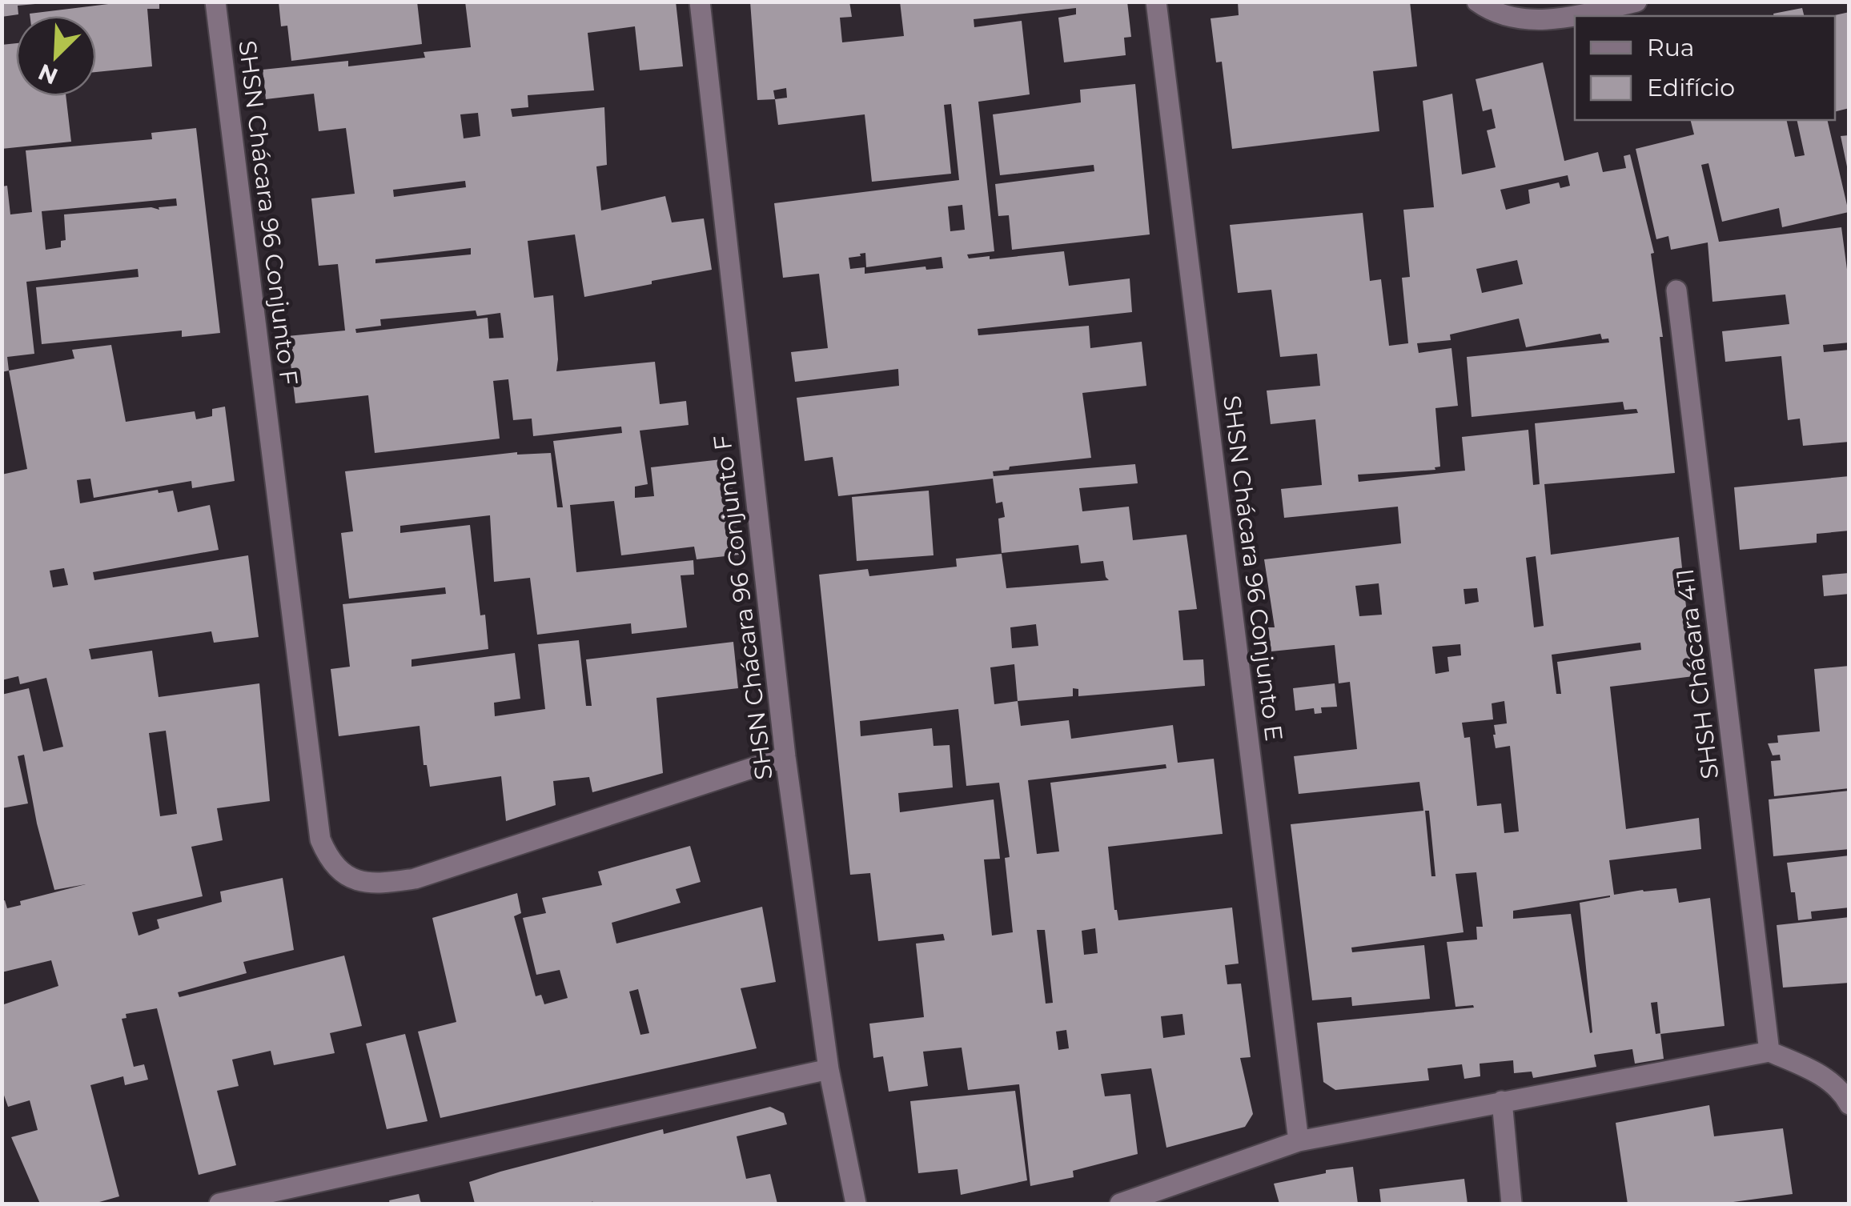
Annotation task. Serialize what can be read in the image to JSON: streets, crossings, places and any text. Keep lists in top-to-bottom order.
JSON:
{
  "streets": {
    "street": ["SHSN Chácara 96 Conjunto F", "SHSN Chácara 96 Conjunto E", "SHSH Chácara 411"]
  },
  "legend": ["Rua", "Edifício"],
  "north": "bottom left"
}
